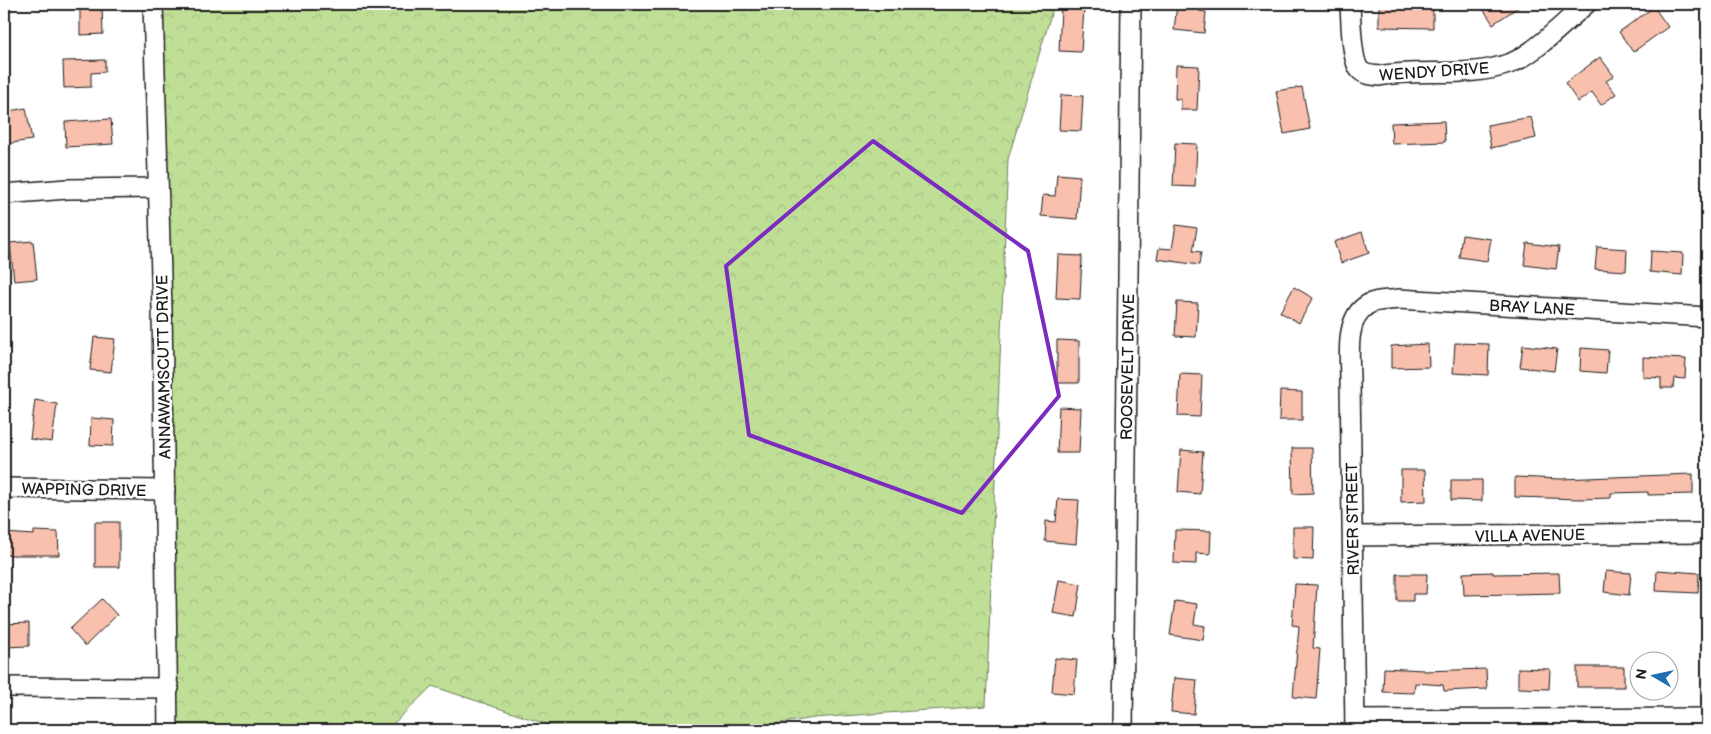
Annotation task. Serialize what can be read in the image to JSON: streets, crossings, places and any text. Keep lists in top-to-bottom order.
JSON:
{
  "streets": {
    "street": [
      "WENDY DRIVE",
      "BRAY LANE",
      "ANNAWAMSCUTT DRIVE",
      "ROOSEVELT DRIVE",
      "WAPPING DRIVE",
      "RIVER STREET",
      "VILLA AVENUE"
    ]
  },
  "crossings": [
    ["BRAY LANE", "RIVER STREET"],
    ["ANNAWAMSCUTT DRIVE", "WAPPING DRIVE"],
    ["RIVER STREET", "VILLA AVENUE"]
  ],
  "north": "left"
}
